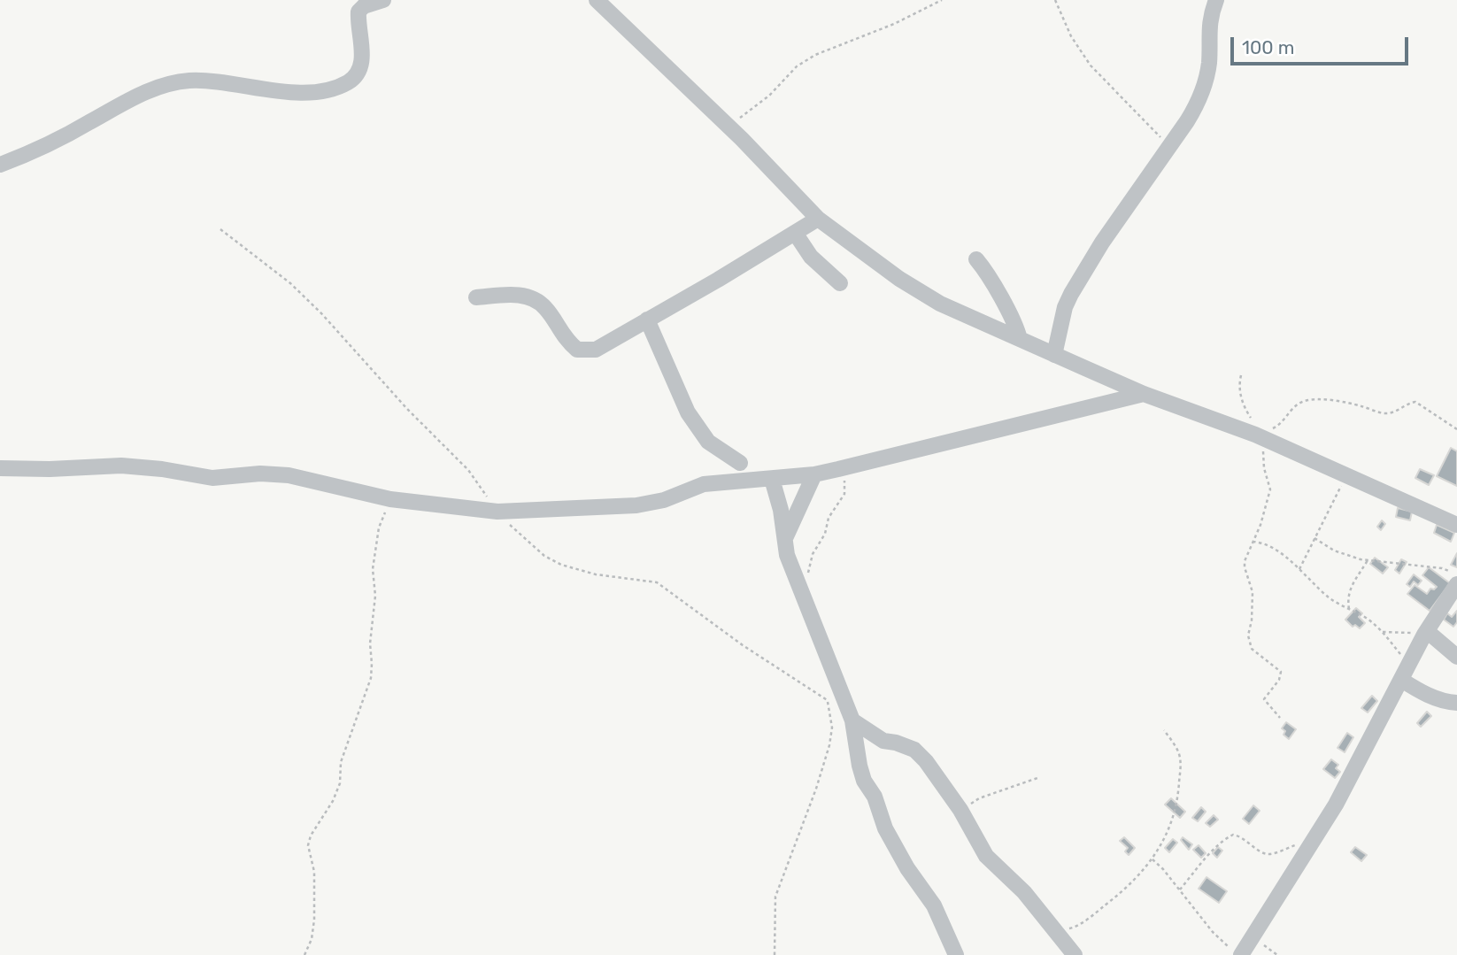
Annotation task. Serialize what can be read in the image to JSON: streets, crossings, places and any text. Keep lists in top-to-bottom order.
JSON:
{
  "scale_bar": "100 m"
}
